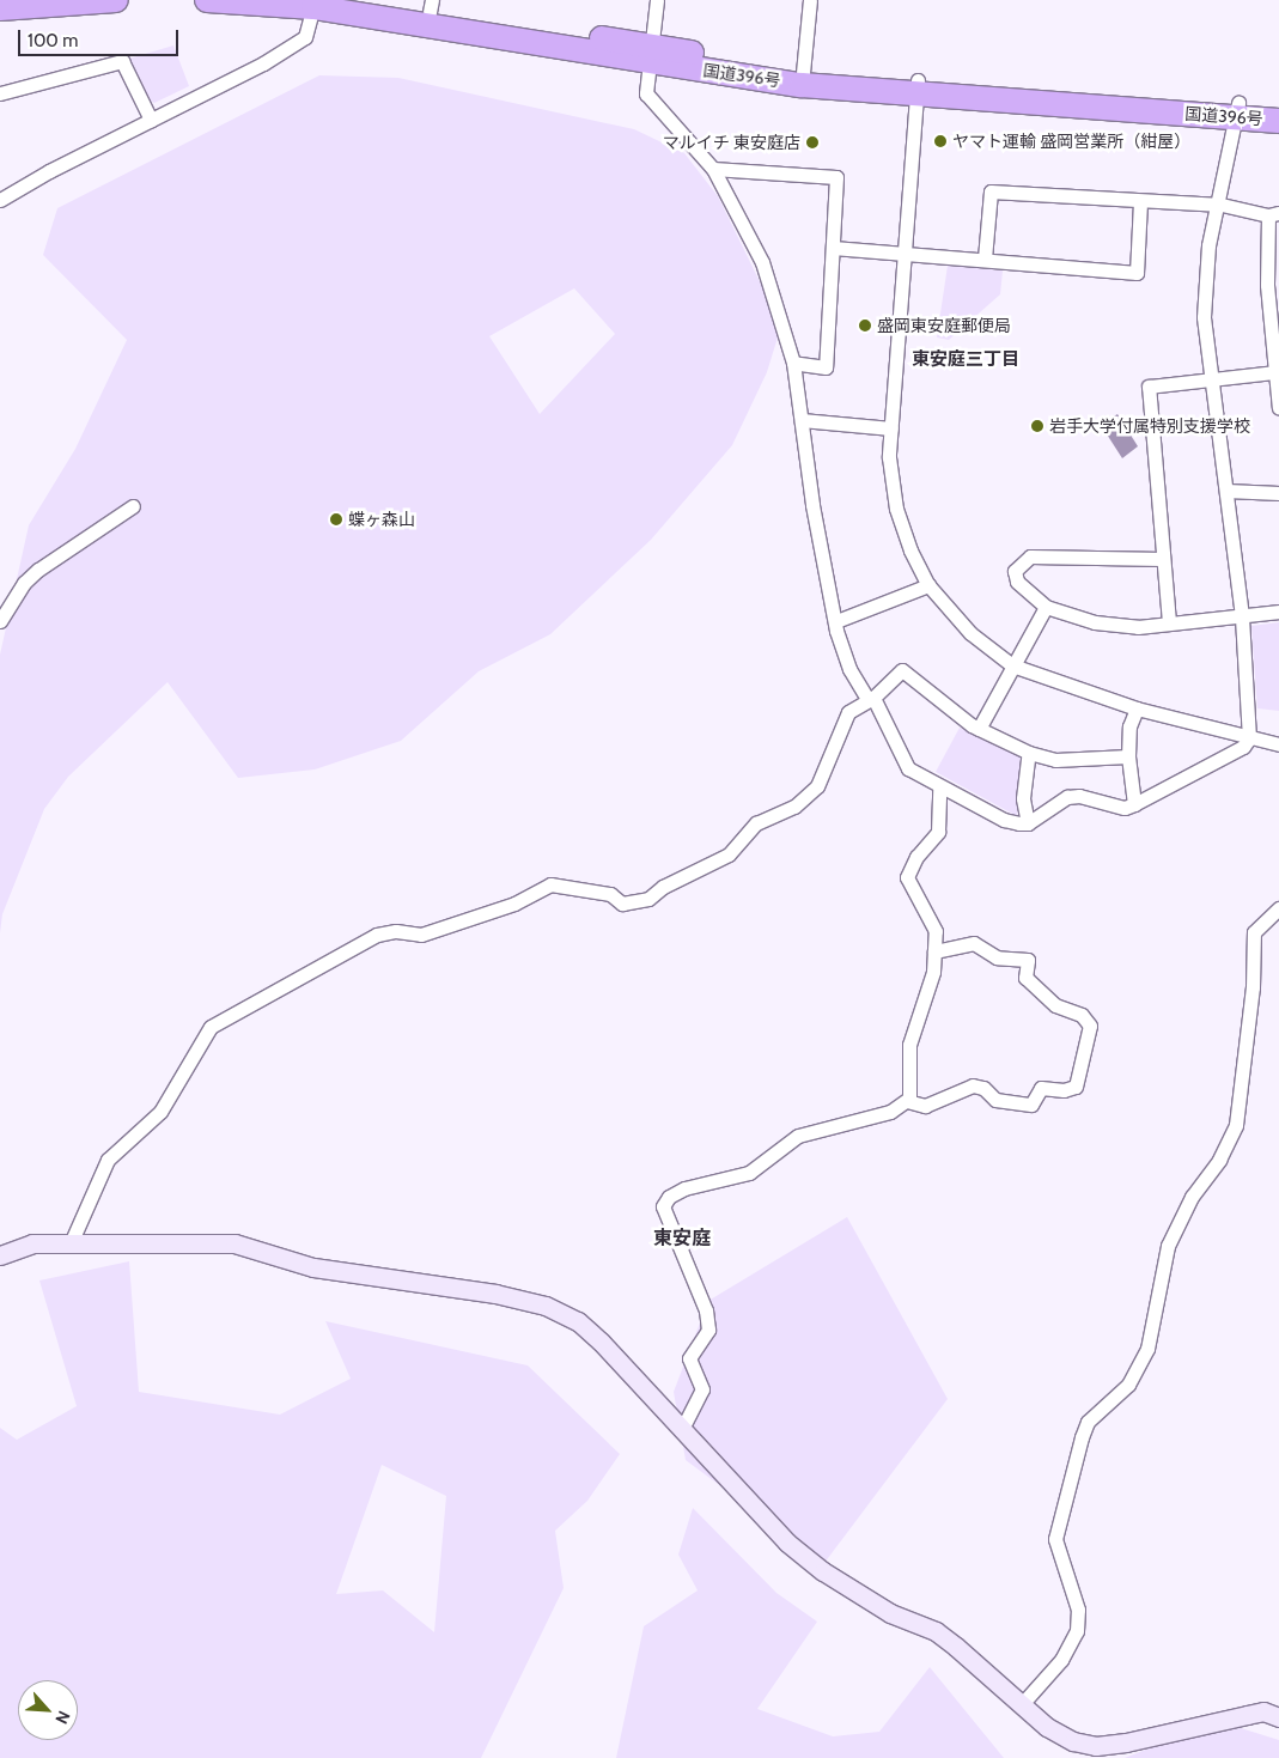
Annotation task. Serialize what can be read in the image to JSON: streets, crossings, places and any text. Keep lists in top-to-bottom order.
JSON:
{
  "streets": {
    "highway": ["国道396号"]
  },
  "districts": ["東安庭三丁目", "東安庭"],
  "places": [
    "ヤマト運輸 盛岡営業所（紺屋）",
    "マルイチ 東安庭店",
    "盛岡東安庭郵便局",
    "岩手大学付属特別支援学校",
    "蝶ヶ森山"
  ],
  "scale_bar": "100 m",
  "north": "bottom right"
}
